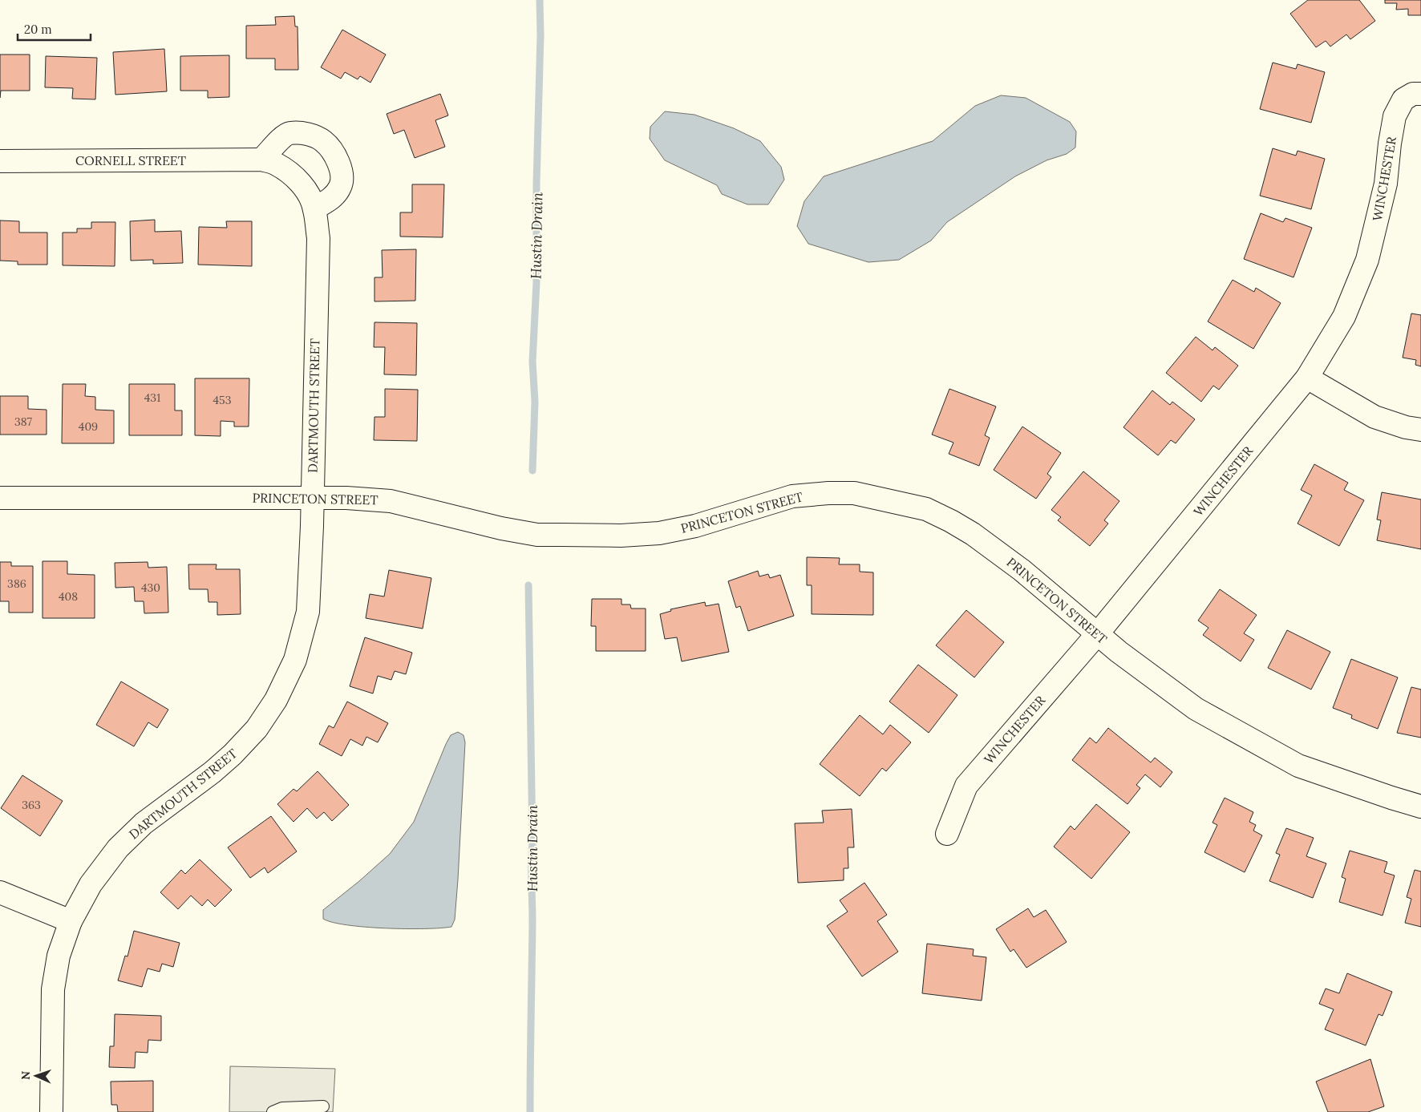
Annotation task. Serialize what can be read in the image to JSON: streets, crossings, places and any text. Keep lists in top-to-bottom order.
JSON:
{
  "streets": {
    "street": [
      "CORNELL STREET",
      "WINCHESTER",
      "DARTMOUTH STREET",
      "PRINCETON STREET"
    ]
  },
  "crossings": [
    ["CORNELL STREET", "DARTMOUTH STREET"],
    ["WINCHESTER", "PRINCETON STREET"],
    ["DARTMOUTH STREET", "PRINCETON STREET"]
  ],
  "water": ["Hustin Drain"],
  "house_numbers": [
    "431",
    "453",
    "387",
    "409",
    "386",
    "430",
    "408",
    "363"
  ],
  "scale_bar": "20 m",
  "north": "left"
}
